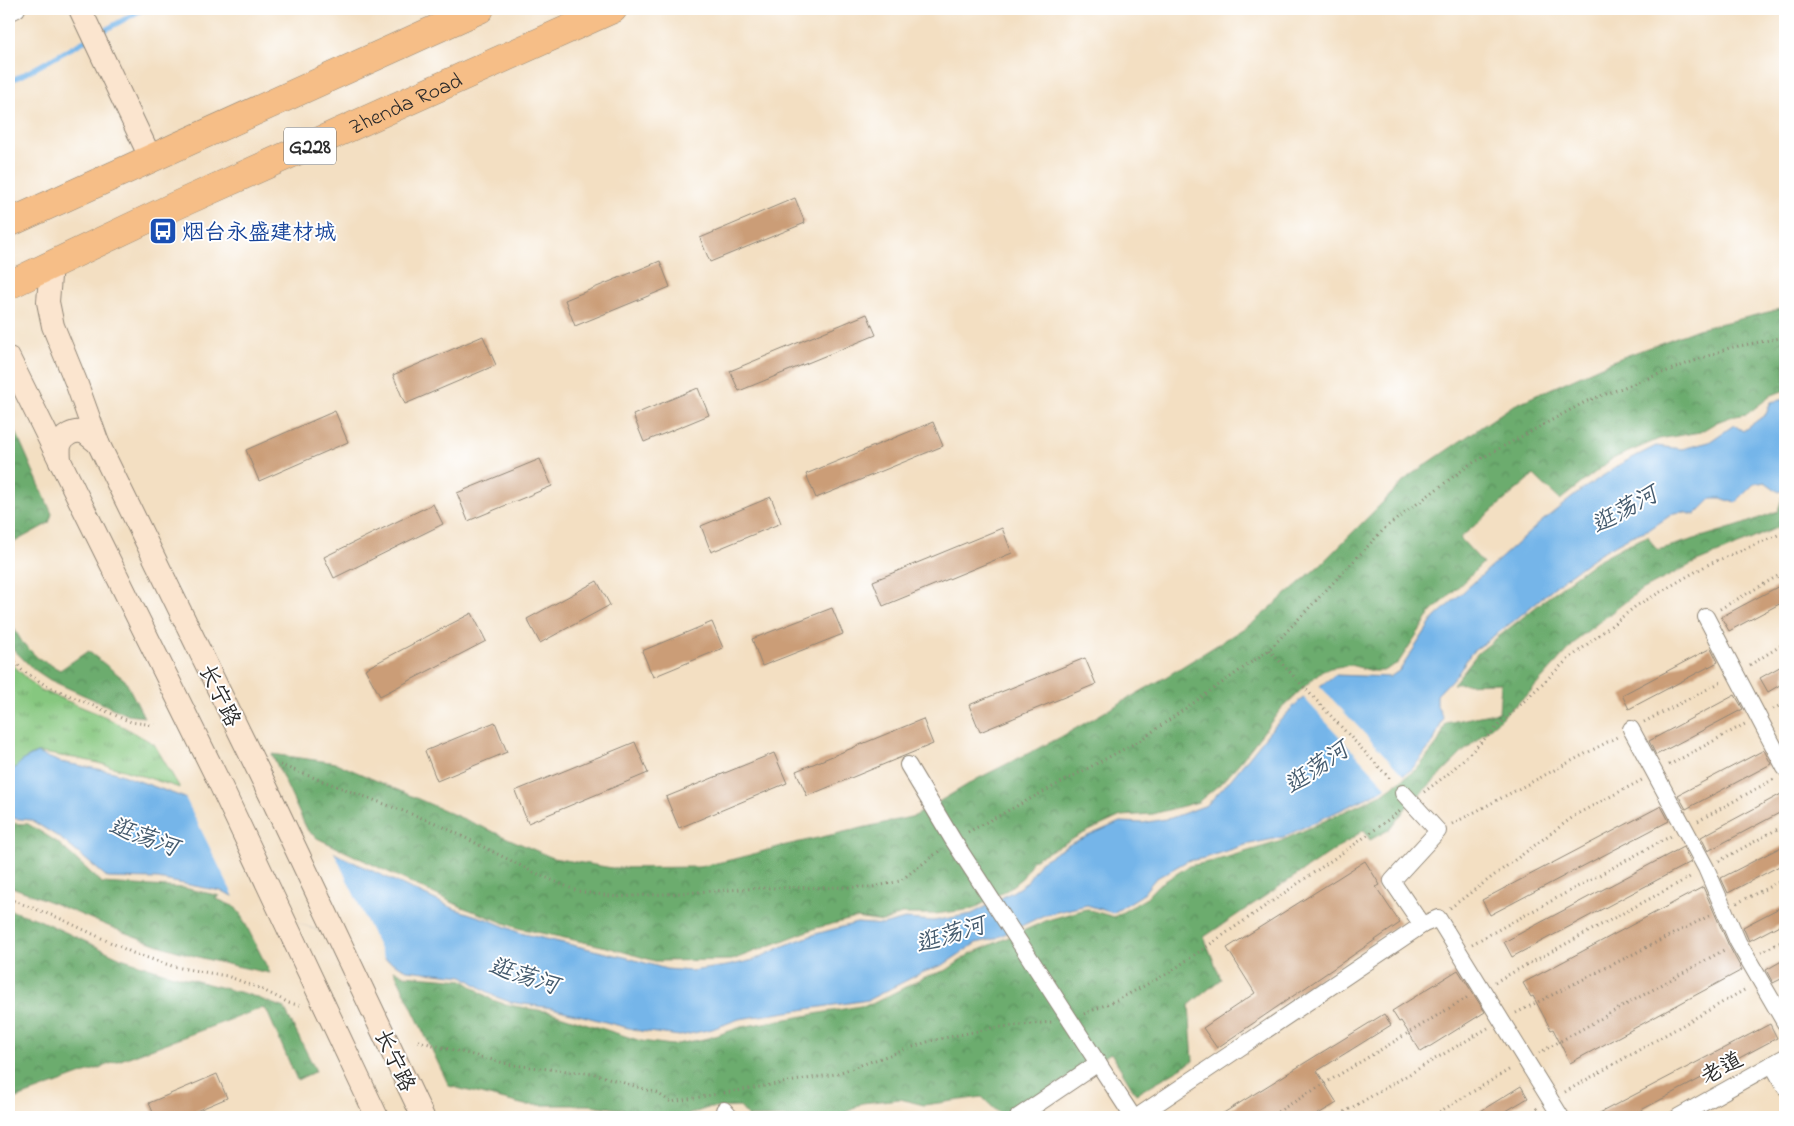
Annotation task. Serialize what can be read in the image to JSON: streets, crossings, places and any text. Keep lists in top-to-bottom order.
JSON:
{
  "streets": {
    "highway": ["Zhenda Road", "G228"],
    "street": ["长宁路", "老道"]
  },
  "crossings": [
    ["Zhenda Road", "长宁路"]
  ],
  "water": ["逛荡河"],
  "places": {
    "bus stop": ["烟台永盛建材城"]
  }
}
